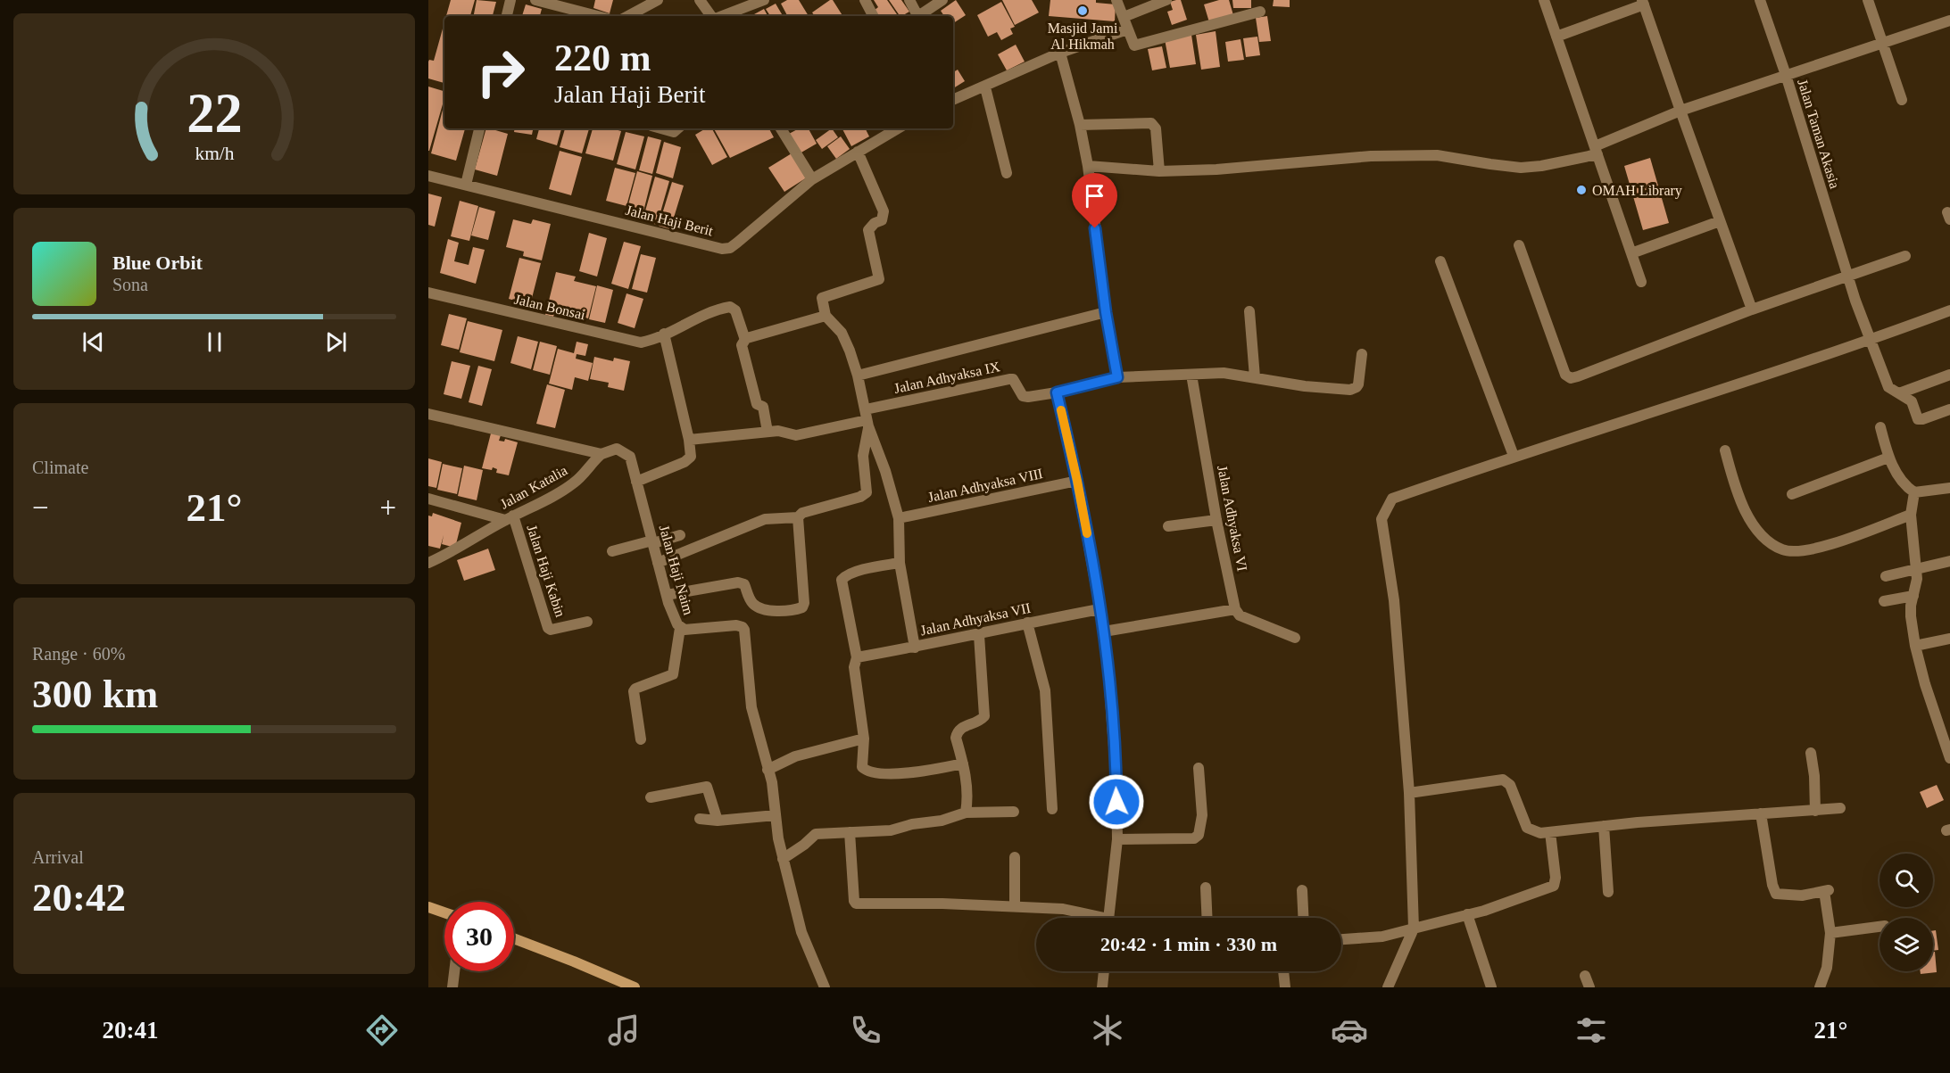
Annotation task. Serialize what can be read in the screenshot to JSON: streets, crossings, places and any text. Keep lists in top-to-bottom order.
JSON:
{
  "streets": {
    "street": [
      "Jalan Taman Akasia",
      "Jalan Haji Berit",
      "Jalan Bonsai",
      "Jalan Adhyaksa IX",
      "Jalan Adhyaksa VIII",
      "Jalan Katalia",
      "Jalan Adhyaksa VI",
      "Jalan Haji Naim",
      "Jalan Haji Kabin",
      "Jalan Adhyaksa VII"
    ]
  },
  "crossings": [
    ["Jalan Katalia", "Jalan Haji Naim"],
    ["Jalan Katalia", "Jalan Haji Kabin"]
  ],
  "places": ["Masjid Jami Al Hikmah", "OMAH Library"],
  "page": {
    "turn": ["220 m", "Jalan Haji Berit"],
    "song": ["Blue Orbit", "Sona"],
    "tile": [
      "Climate",
      ["Range · 60%", "300 km"],
      ["Arrival", "20:42"]
    ],
    "heat": ["−", "21°", "+"],
    "limit": "30",
    "trip": "20:42 · 1 min · 330 m",
    "tabs": ["20:41", "21°"],
    "gauge": ["22", "km/h"]
  }
}
